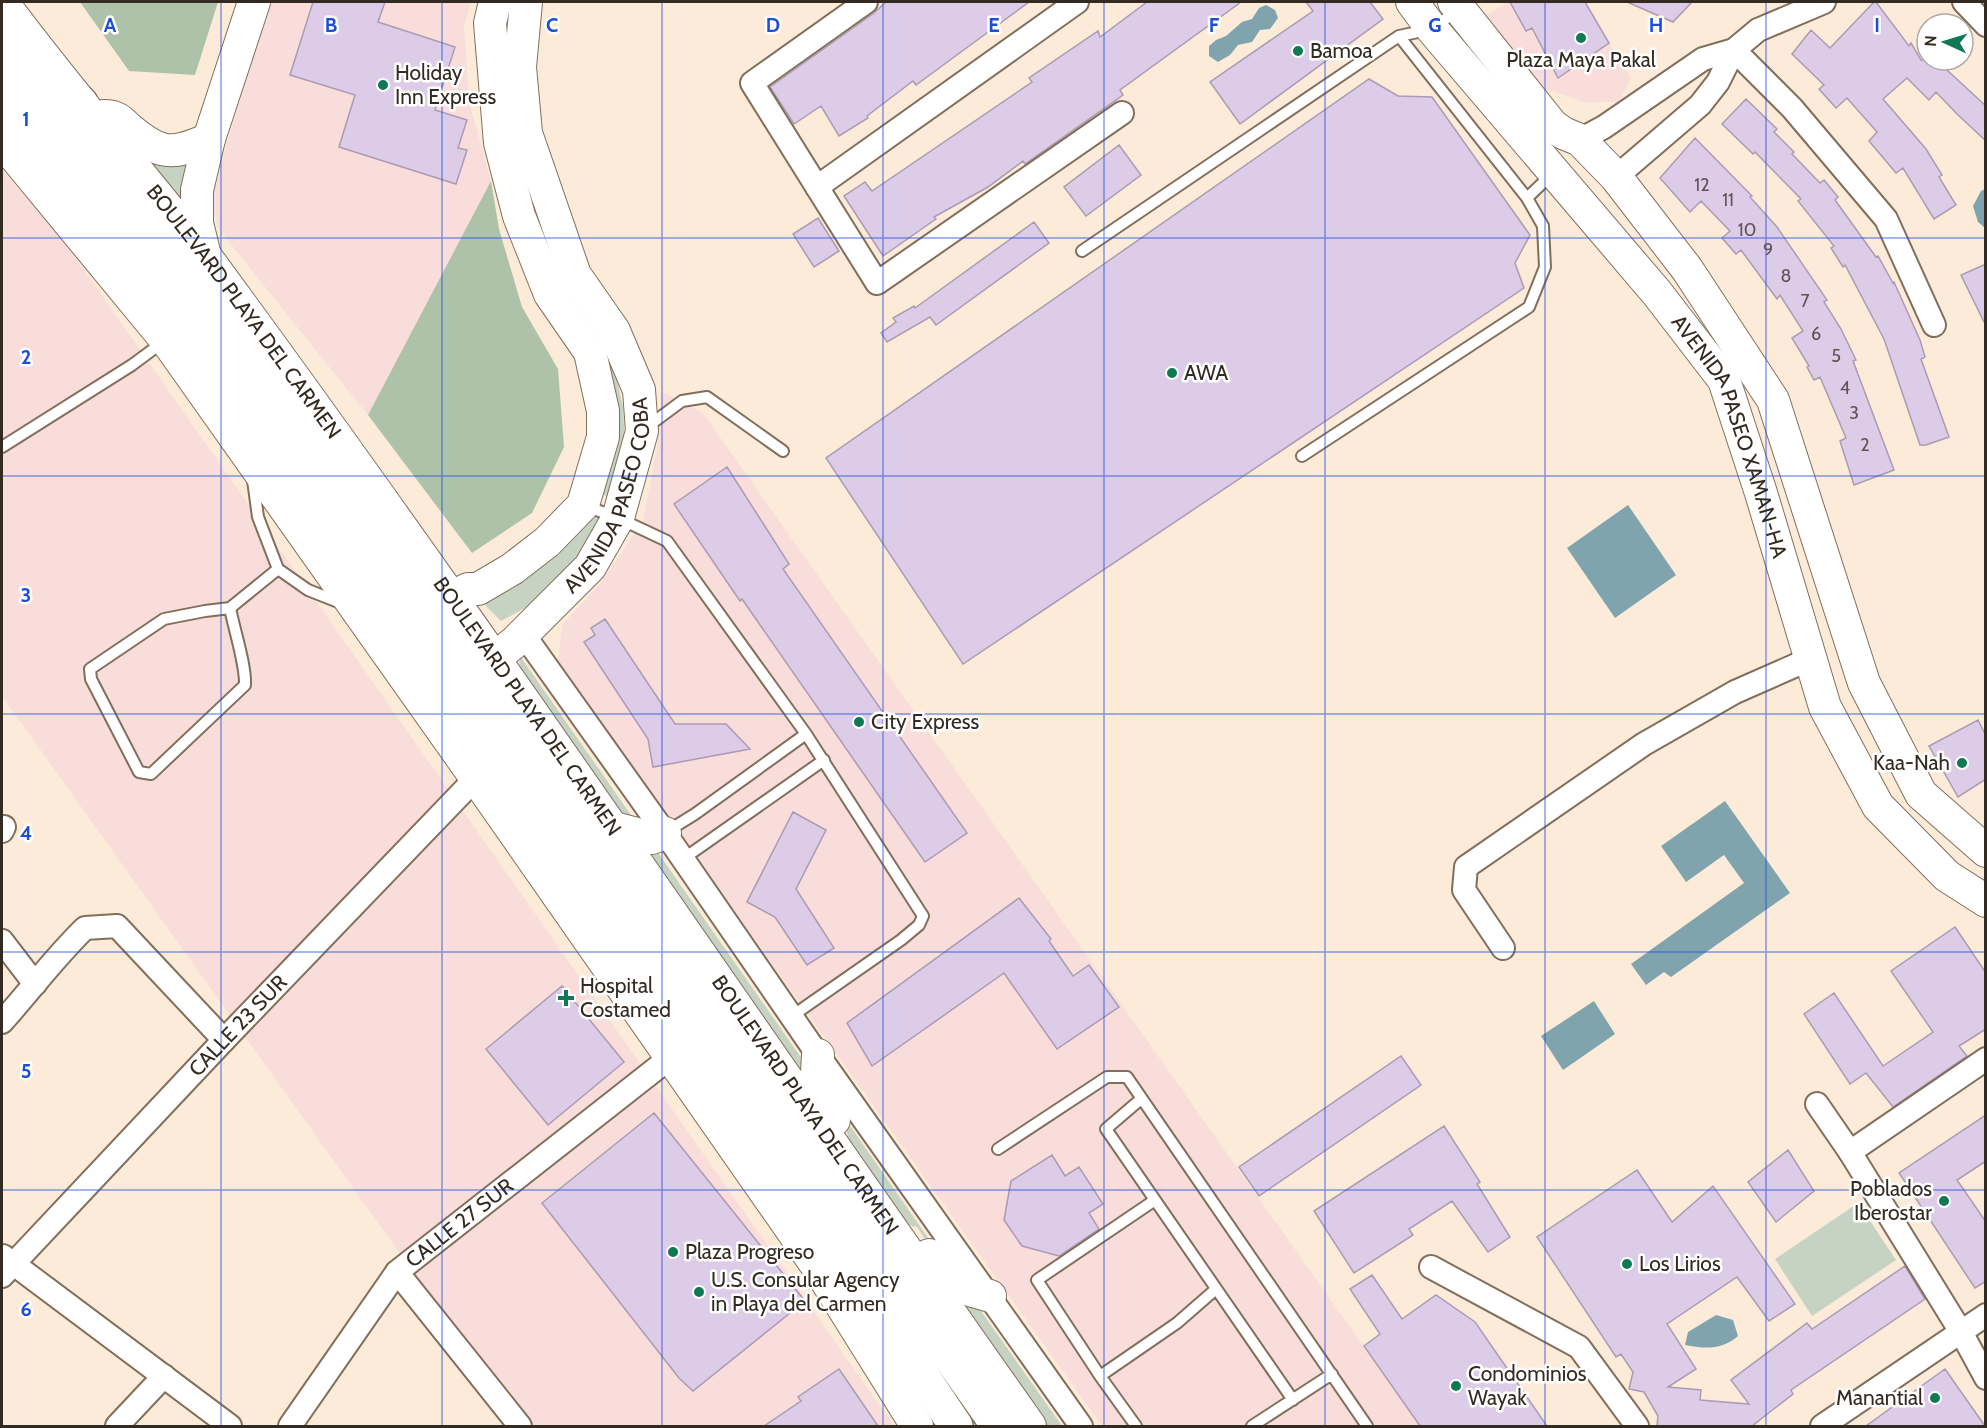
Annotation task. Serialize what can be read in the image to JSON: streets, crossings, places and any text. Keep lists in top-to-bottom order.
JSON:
{
  "streets": {
    "main road": ["BOULEVARD PLAYA DEL CARMEN", "AVENIDA PASEO XAMAN-HA", "AVENIDA PASEO COBA"],
    "street": ["CALLE 23 SUR", "CALLE 27 SUR"]
  },
  "crossings": [
    ["BOULEVARD PLAYA DEL CARMEN", "AVENIDA PASEO COBA"]
  ],
  "places": {
    "other": [
      "Plaza Maya Pakal",
      "Bamoa",
      "Holiday Inn Express",
      "AWA",
      "City Express",
      "Kaa-Nah",
      "Poblados Iberostar",
      "Plaza Progreso",
      "Los Lirios",
      "U.S. Consular Agency in Playa del Carmen",
      "Condominios Wayak",
      "Manantial"
    ],
    "health": ["Hospital Costamed"]
  },
  "house_numbers": [
    "12",
    "11",
    "10",
    "9",
    "8",
    "7",
    "6",
    "5",
    "4",
    "3",
    "2"
  ],
  "north": "left",
  "grid": {
    "columns": [
      "A",
      "B",
      "C",
      "D",
      "E",
      "F",
      "G",
      "H",
      "I"
    ],
    "rows": [
      "1",
      "2",
      "3",
      "4",
      "5",
      "6"
    ]
  }
}
